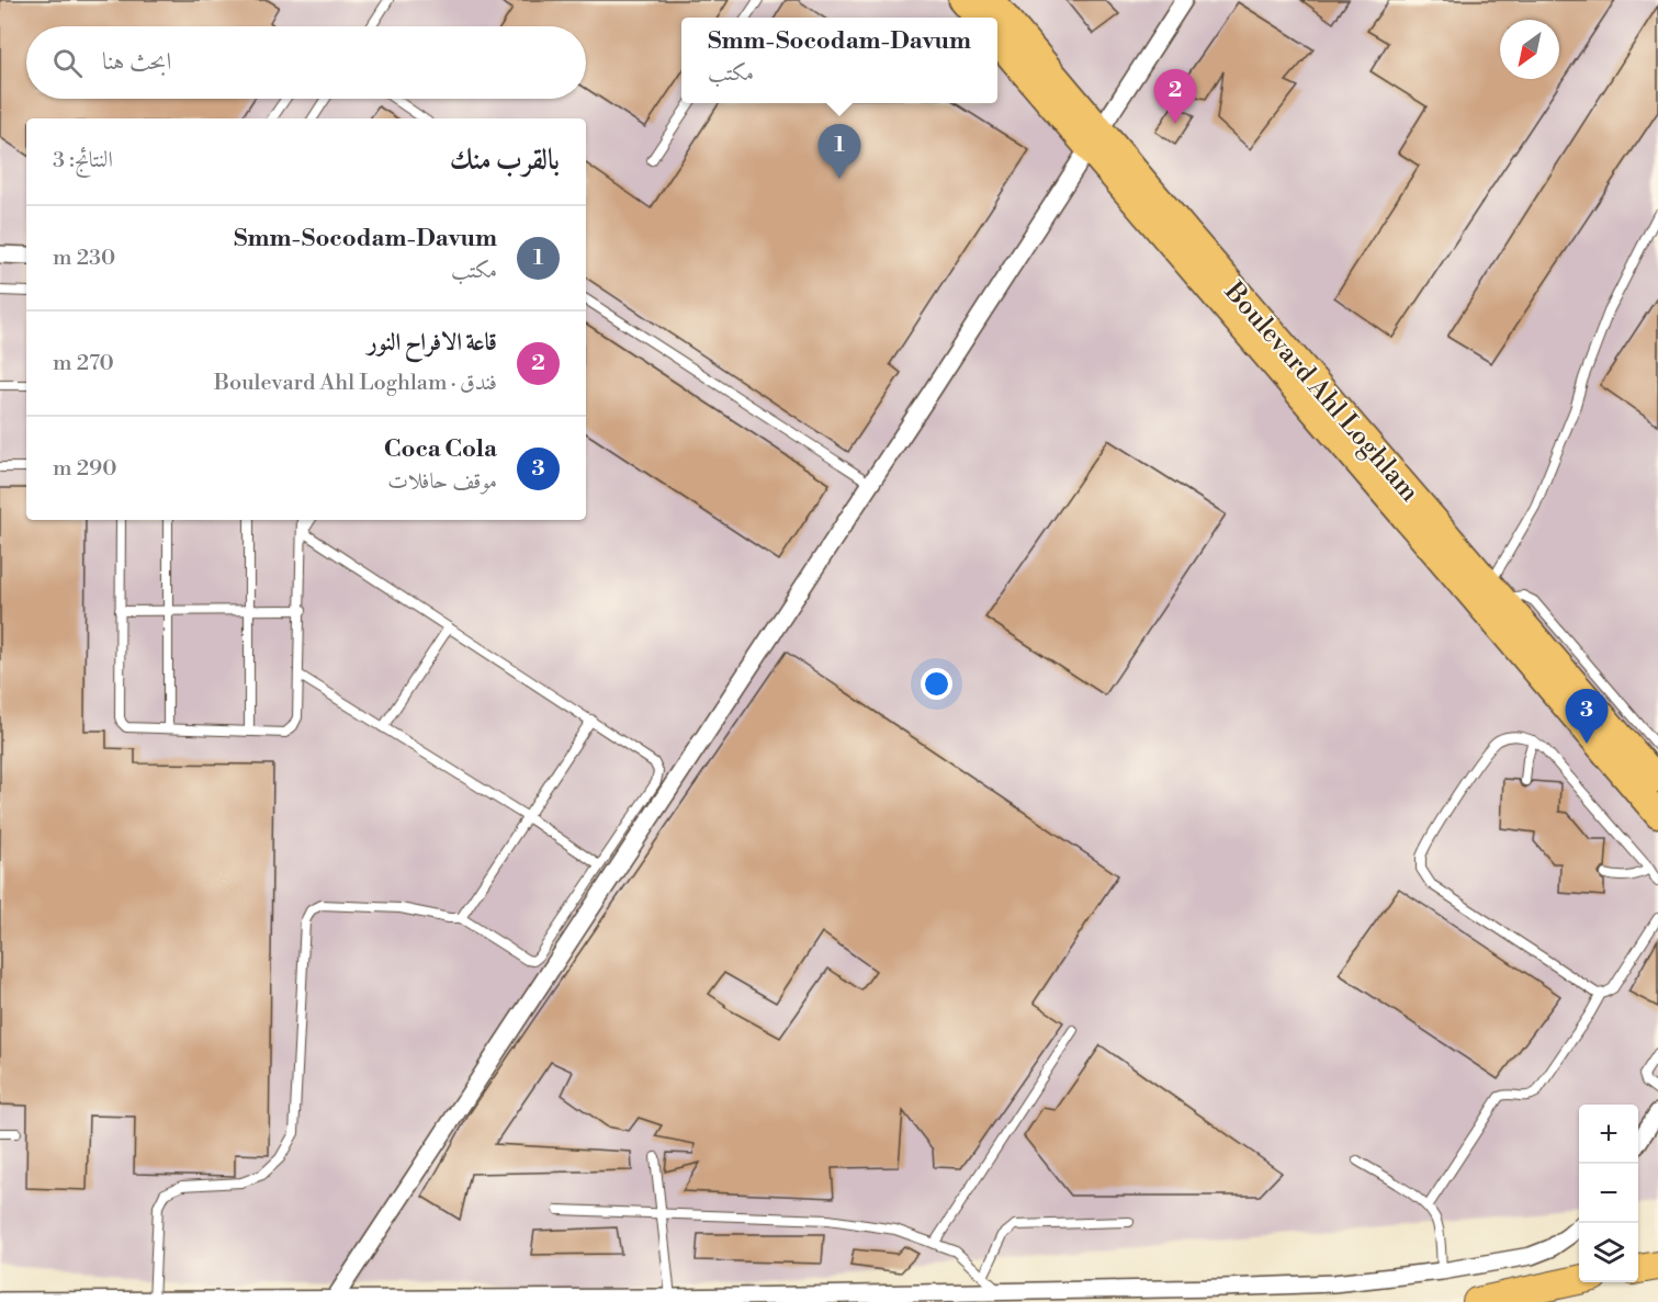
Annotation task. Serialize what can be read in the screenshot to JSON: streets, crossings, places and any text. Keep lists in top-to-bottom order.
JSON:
{
  "streets": {
    "main road": ["Boulevard Ahl Loghlam"]
  },
  "north": "bottom left",
  "page": {
    "popup": ["Smm-Socodam-Davum", "مكتب"],
    "search": "ابحث هنا",
    "pins": ["2", "1", "3"],
    "heading": ["بالقرب منك", "النتائج: 3"],
    "list": [
      {
        "mark": "1",
        "name": "Smm-Socodam-Davum",
        "note": "مكتب",
        "value": "230 m"
      },
      {
        "mark": "2",
        "name": "قاعة الافراح النور",
        "note": "فندق · Boulevard Ahl Loghlam",
        "value": "270 m"
      },
      {
        "mark": "3",
        "name": "Coca Cola",
        "note": "موقف حافلات",
        "value": "290 m"
      }
    ],
    "map_buttons": ["+", "−"]
  }
}
